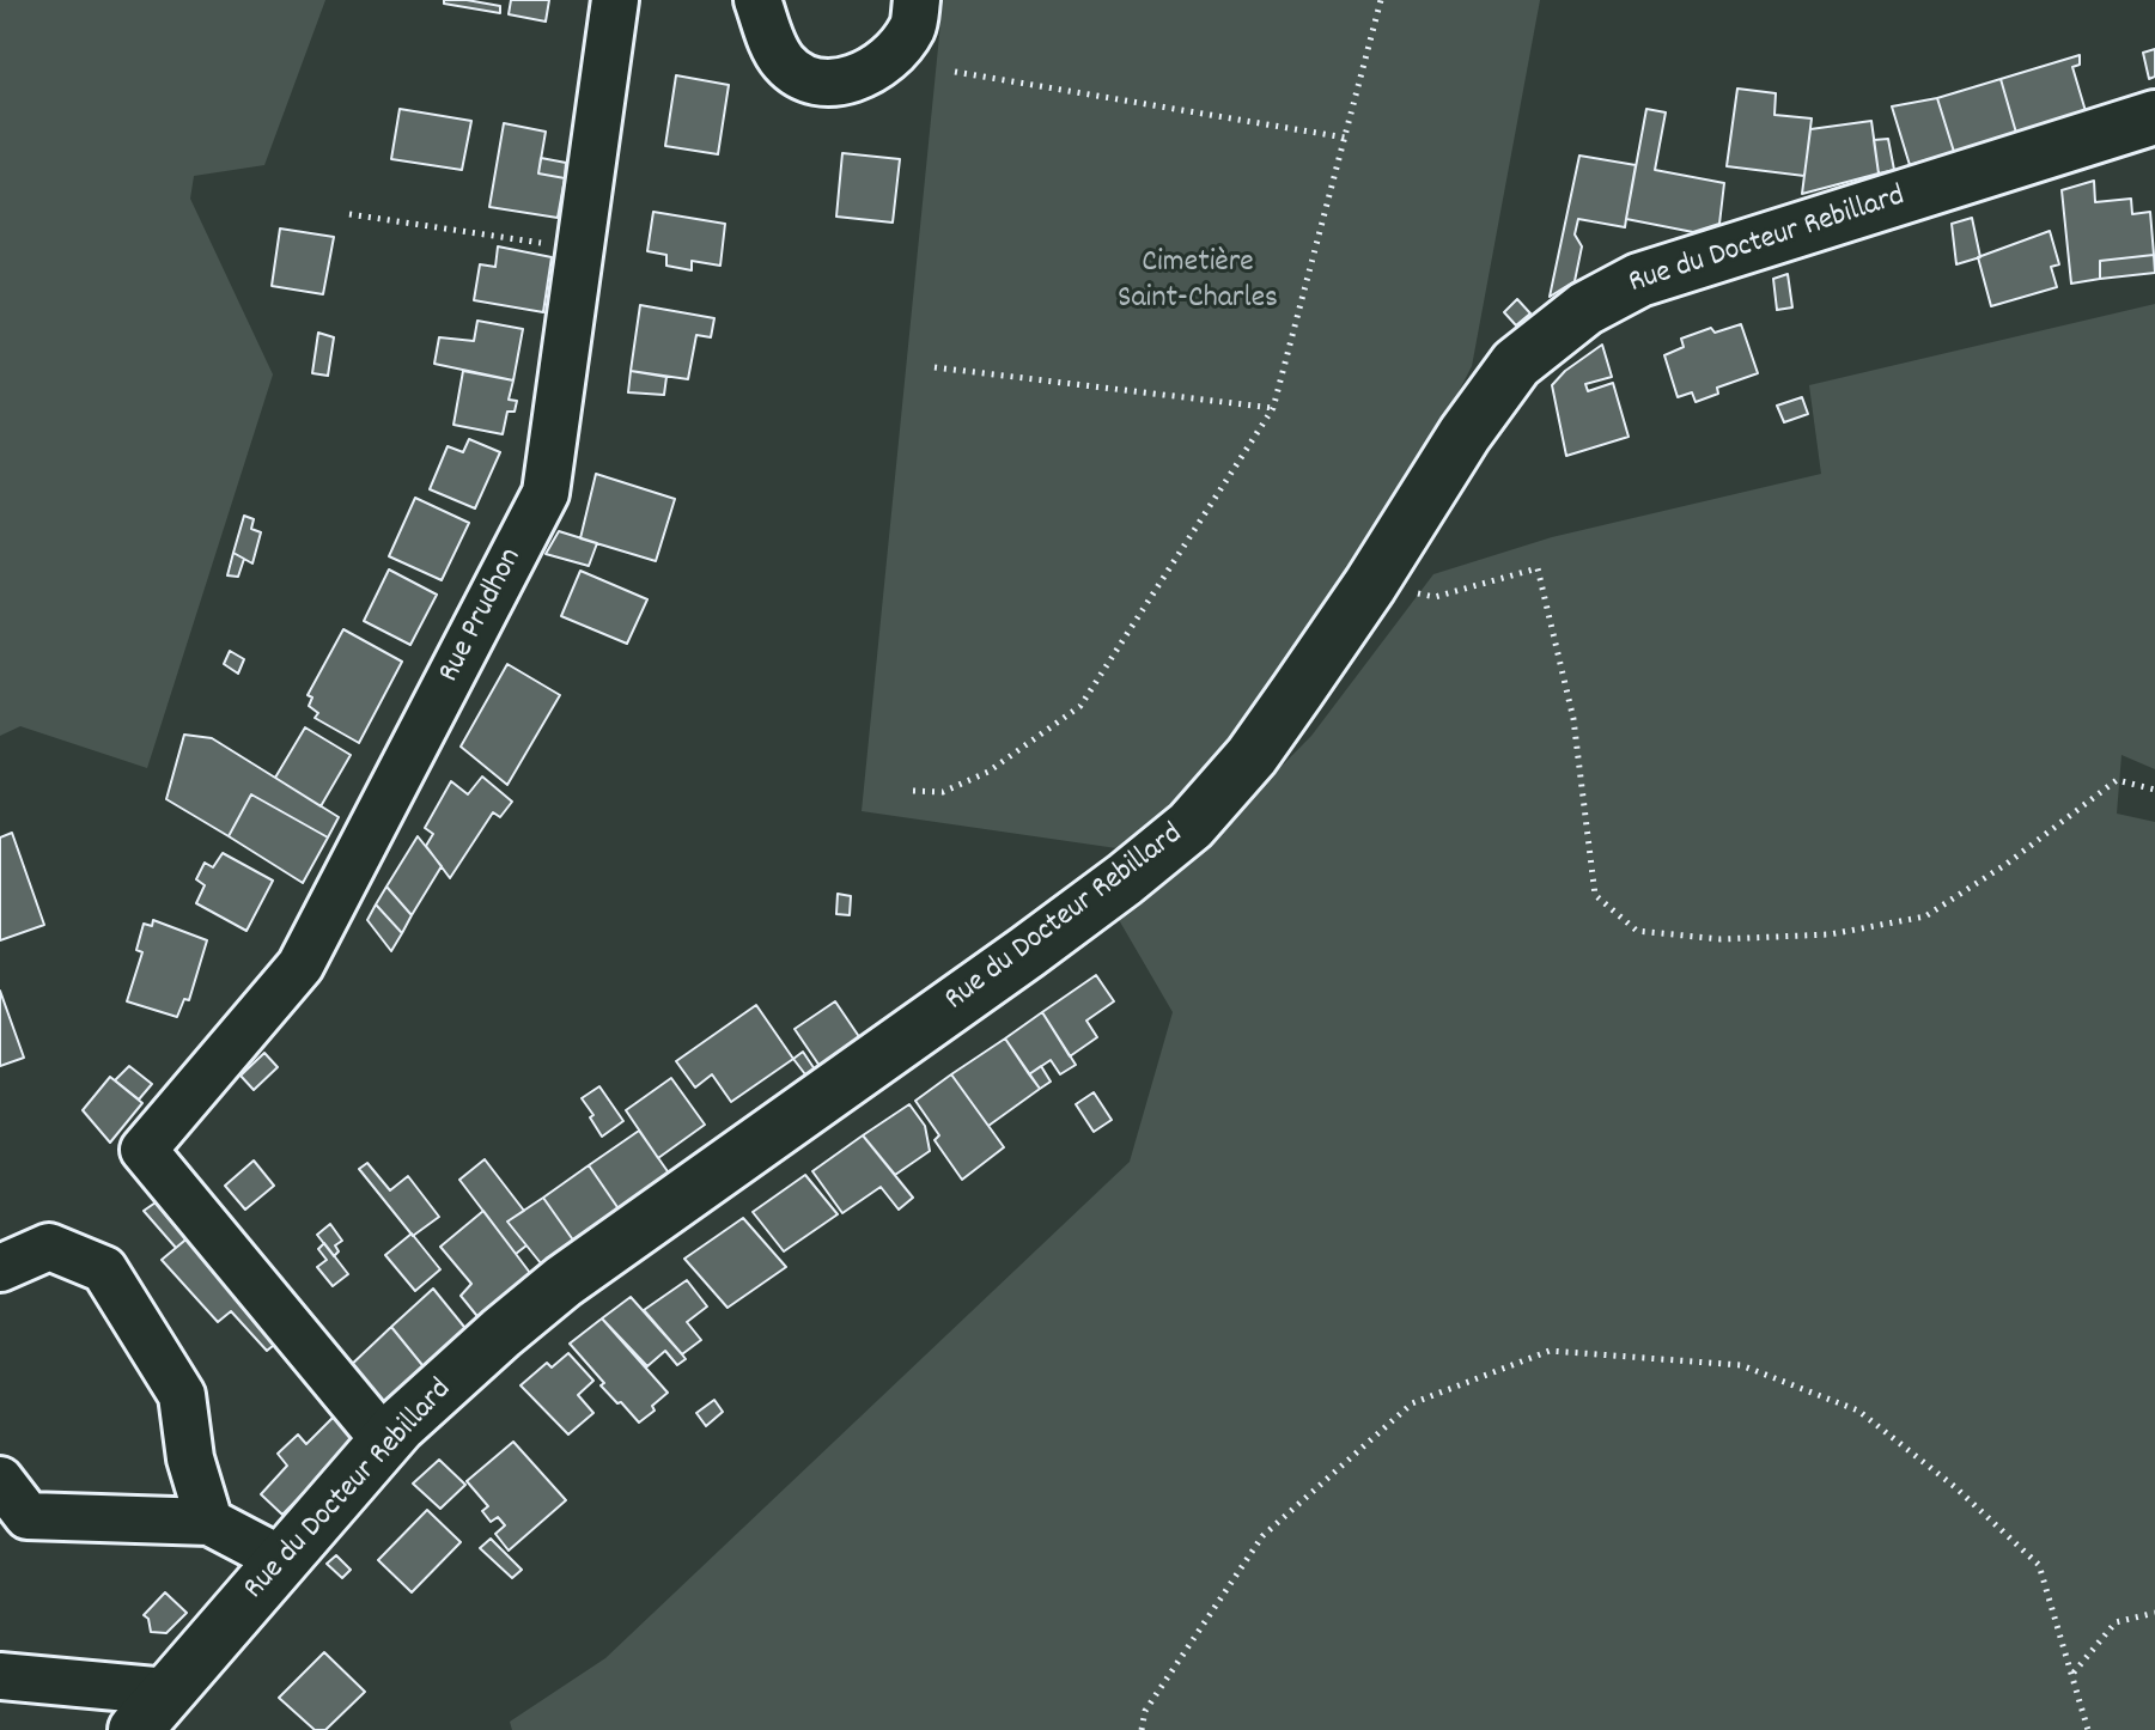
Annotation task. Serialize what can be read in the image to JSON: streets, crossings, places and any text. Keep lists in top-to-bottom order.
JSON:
{
  "streets": {
    "main road": ["Rue du Docteur Rebillard"],
    "street": ["Rue Prudhon"]
  },
  "crossings": [
    ["Rue du Docteur Rebillard", "Rue Prudhon"]
  ],
  "parks": ["Cimetière Saint-Charles"]
}
